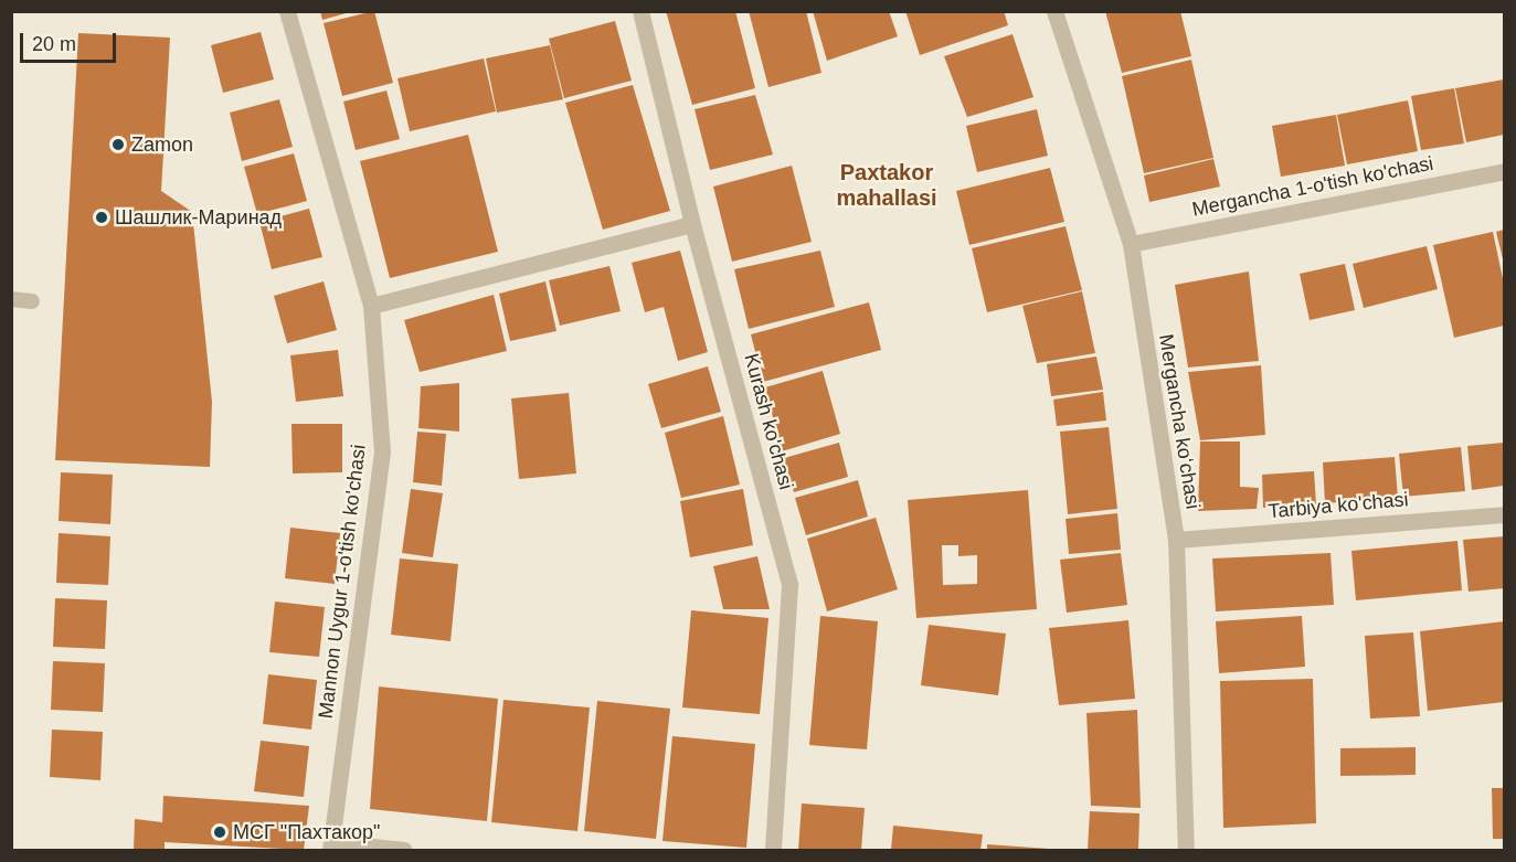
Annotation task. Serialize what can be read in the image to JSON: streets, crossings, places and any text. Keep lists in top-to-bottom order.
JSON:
{
  "streets": {
    "street": [
      "Mergancha 1-o'tish ko'chasi",
      "Kurash ko'chasi",
      "Mergancha koʻchasi",
      "Tarbiya ko'chasi",
      "Mannon Uygur 1-o'tish ko'chasi"
    ]
  },
  "crossings": [
    ["Mergancha 1-o'tish ko'chasi", "Mergancha koʻchasi"],
    ["Mergancha koʻchasi", "Tarbiya ko'chasi"]
  ],
  "districts": ["Paxtakor mahallasi"],
  "places": ["Zamon", "Шашлик-Маринад", "МСГ \"Пахтакор\""],
  "scale_bar": "20 m"
}
